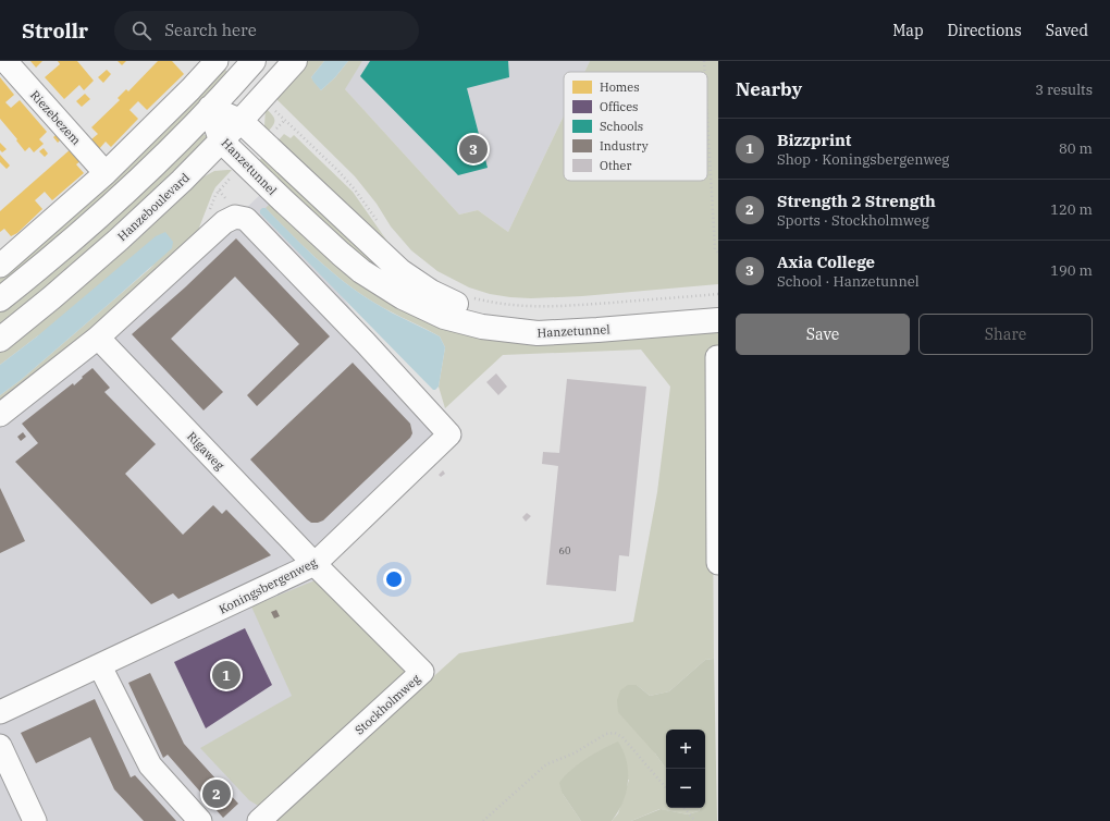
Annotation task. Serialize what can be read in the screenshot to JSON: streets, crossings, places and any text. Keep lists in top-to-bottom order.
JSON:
{
  "streets": {
    "main road": ["Hanzetunnel", "Hanzeboulevard"],
    "street": [
      "Riezebezem",
      "Rigaweg",
      "Koningsbergenweg",
      "Stockholmweg"
    ]
  },
  "crossings": [
    ["Hanzetunnel", "Hanzeboulevard"],
    ["Rigaweg", "Koningsbergenweg"],
    ["Rigaweg", "Stockholmweg"],
    ["Koningsbergenweg", "Stockholmweg"]
  ],
  "house_numbers": ["60"],
  "legend": [
    "Homes",
    "Offices",
    "Schools",
    "Industry",
    "Other"
  ],
  "page": {
    "header": "Strollr",
    "search": "Search here",
    "nav": ["Map", "Directions", "Saved"],
    "heading": ["Nearby", "3 results"],
    "list": [
      {
        "mark": "1",
        "name": "Bizzprint",
        "note": "Shop · Koningsbergenweg",
        "value": "80 m"
      },
      {
        "mark": "2",
        "name": "Strength 2 Strength",
        "note": "Sports · Stockholmweg",
        "value": "120 m"
      },
      {
        "mark": "3",
        "name": "Axia College",
        "note": "School · Hanzetunnel",
        "value": "190 m"
      }
    ],
    "pins": ["3", "1", "2"],
    "buttons": ["Save", "Share"],
    "map_buttons": ["+", "−"]
  }
}
